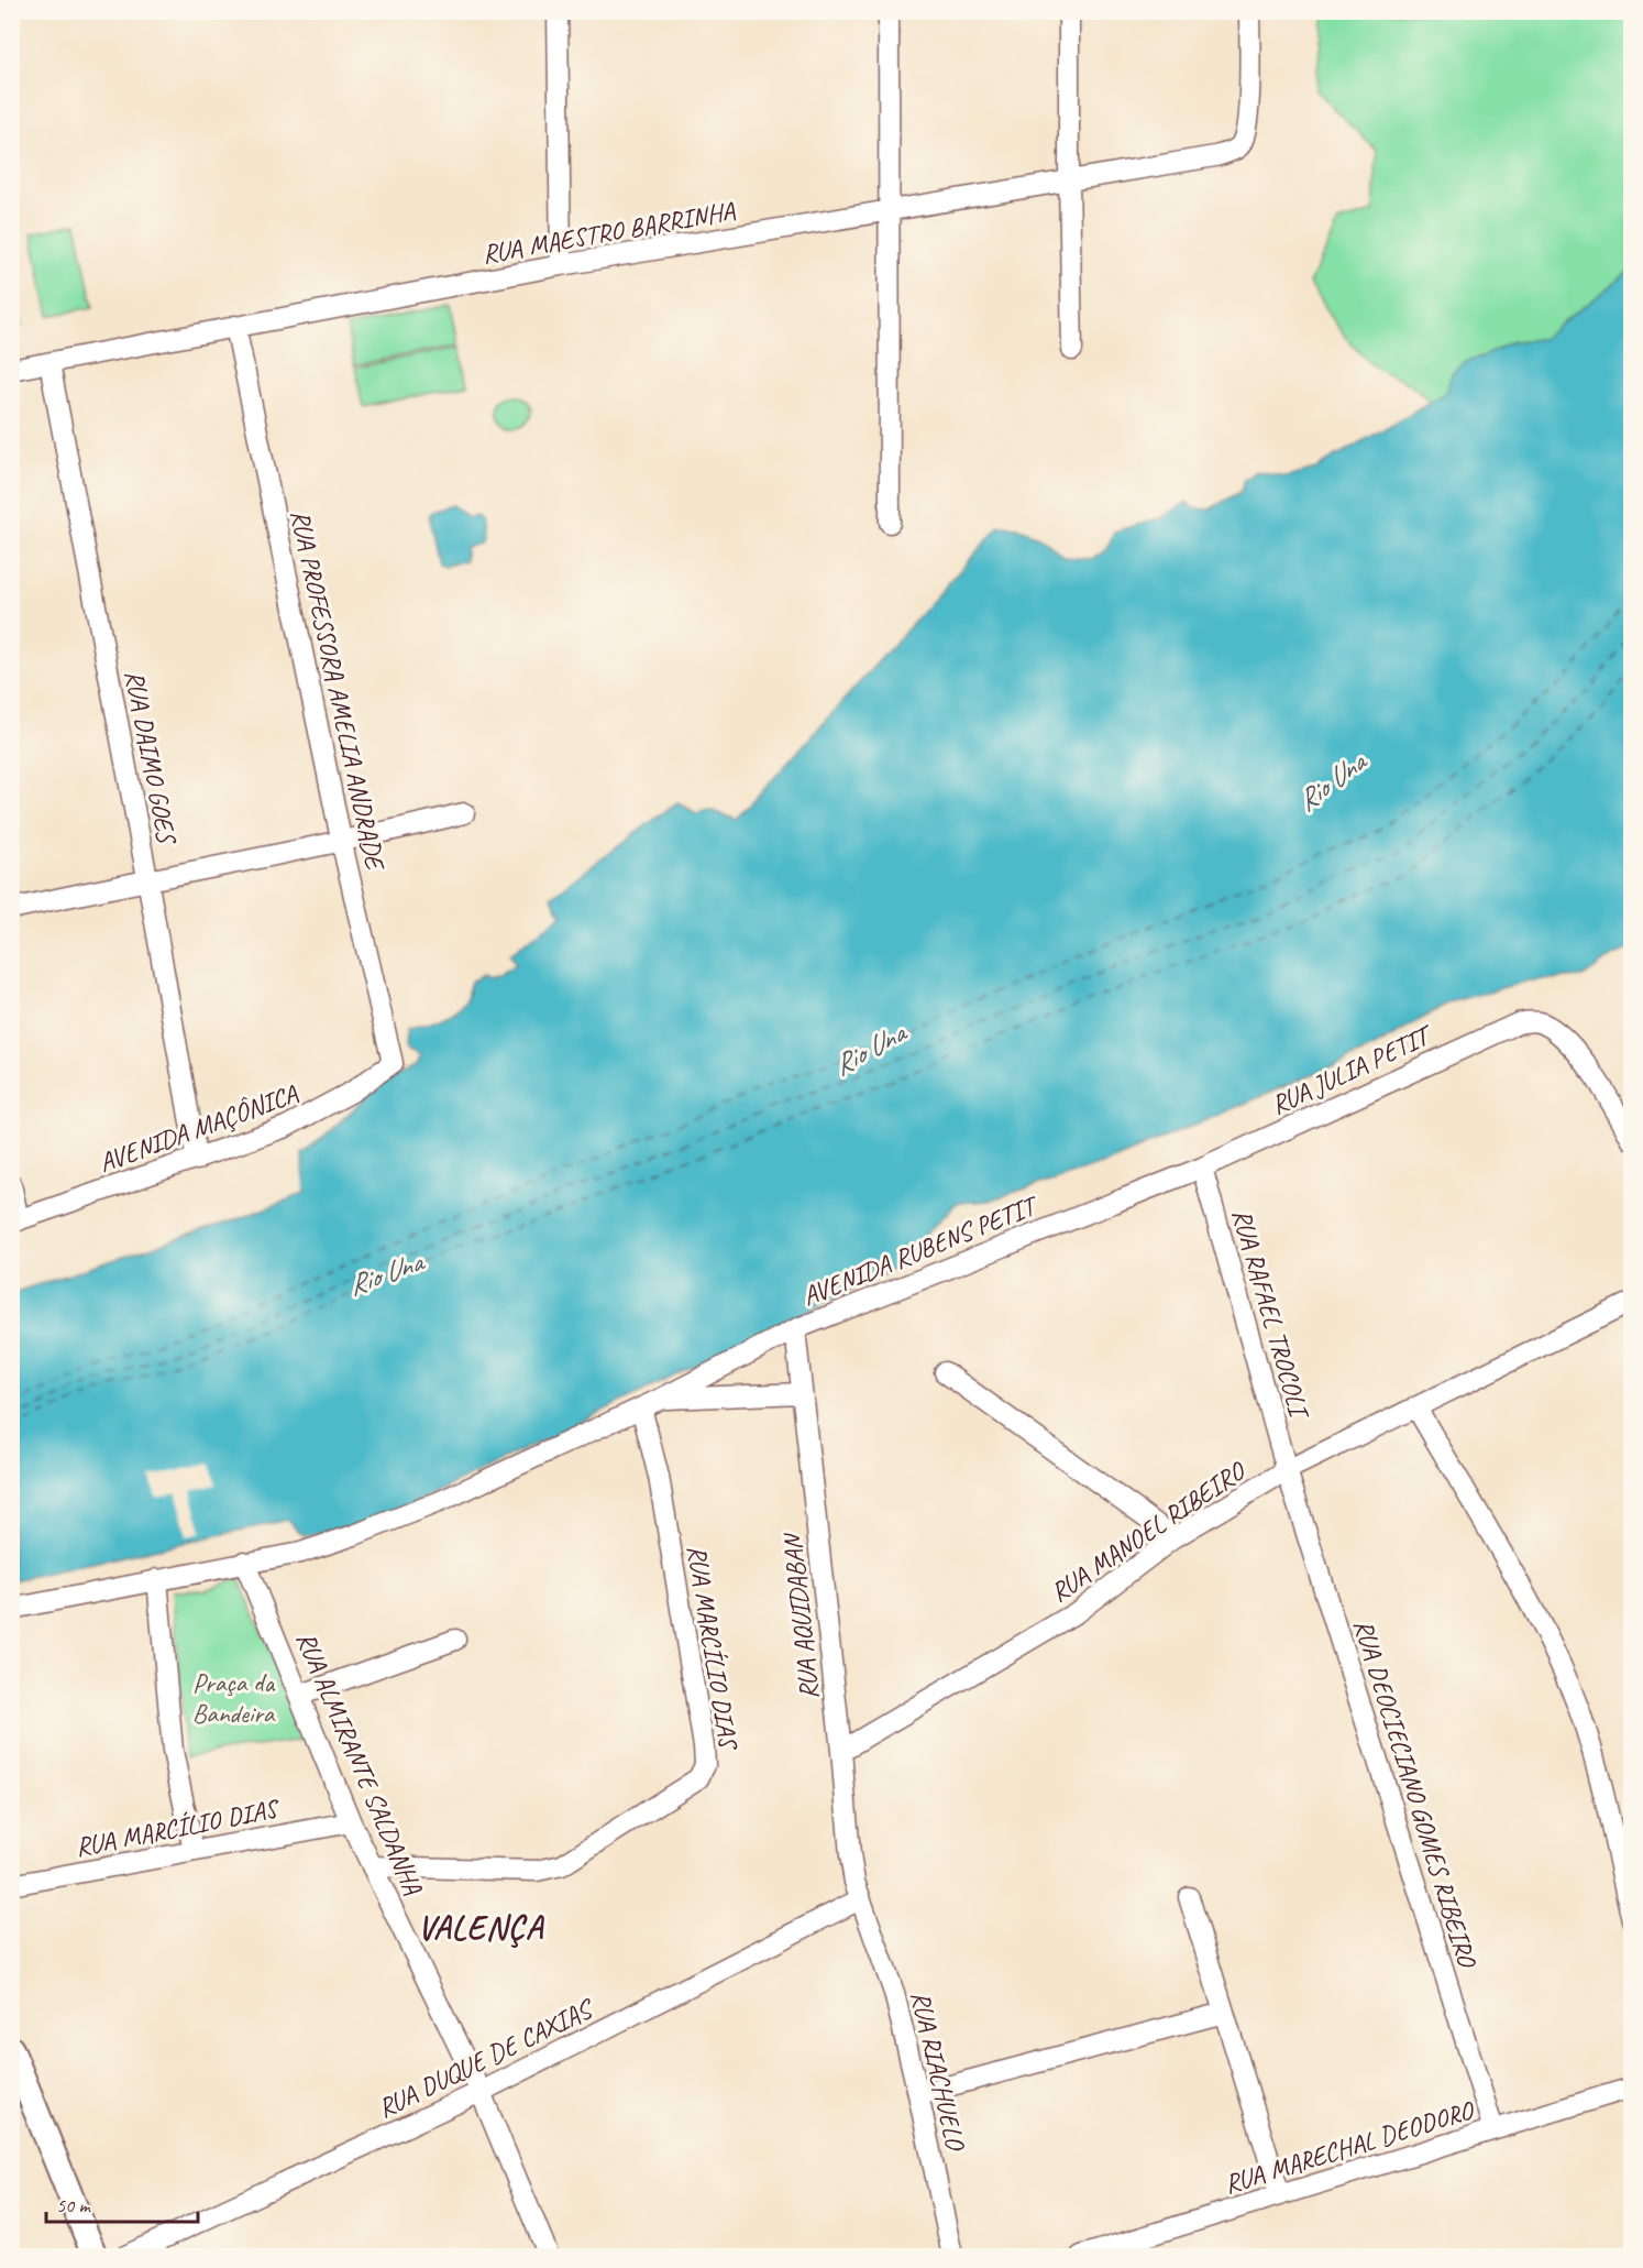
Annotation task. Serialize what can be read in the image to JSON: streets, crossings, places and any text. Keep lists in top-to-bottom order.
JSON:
{
  "streets": {
    "street": [
      "RUA MAESTRO BARRINHA",
      "RUA PROFESSORA AMELIA ANDRADE",
      "RUA DAIMO GOES",
      "RUA JULIA PETIT",
      "AVENIDA MAÇÔNICA",
      "AVENIDA RUBENS PETIT",
      "RUA RAFAEL TROCOLI",
      "RUA MANOEL RIBEIRO",
      "RUA AQUIDABAN",
      "RUA MARCÍLIO DIAS",
      "RUA ALMIRANTE SALDANHA",
      "RUA DEOCIECIANO GOMES RIBEIRO",
      "RUA DUQUE DE CAXIAS",
      "RUA RIACHUELO",
      "RUA MARECHAL DEODORO"
    ]
  },
  "crossings": [
    ["RUA MAESTRO BARRINHA", "RUA PROFESSORA AMELIA ANDRADE"],
    ["RUA MAESTRO BARRINHA", "RUA DAIMO GOES"],
    ["RUA PROFESSORA AMELIA ANDRADE", "AVENIDA MAÇÔNICA"],
    ["RUA DAIMO GOES", "AVENIDA MAÇÔNICA"],
    ["RUA JULIA PETIT", "AVENIDA RUBENS PETIT"],
    ["RUA JULIA PETIT", "RUA RAFAEL TROCOLI"],
    ["AVENIDA RUBENS PETIT", "RUA RAFAEL TROCOLI"],
    ["AVENIDA RUBENS PETIT", "RUA AQUIDABAN"],
    ["AVENIDA RUBENS PETIT", "RUA MARCÍLIO DIAS"],
    ["AVENIDA RUBENS PETIT", "RUA ALMIRANTE SALDANHA"],
    ["RUA RAFAEL TROCOLI", "RUA MANOEL RIBEIRO"],
    ["RUA RAFAEL TROCOLI", "RUA DEOCIECIANO GOMES RIBEIRO"],
    ["RUA MANOEL RIBEIRO", "RUA AQUIDABAN"],
    ["RUA MANOEL RIBEIRO", "RUA DEOCIECIANO GOMES RIBEIRO"],
    ["RUA AQUIDABAN", "RUA DUQUE DE CAXIAS"],
    ["RUA AQUIDABAN", "RUA RIACHUELO"],
    ["RUA MARCÍLIO DIAS", "RUA ALMIRANTE SALDANHA"],
    ["RUA ALMIRANTE SALDANHA", "RUA DUQUE DE CAXIAS"],
    ["RUA DEOCIECIANO GOMES RIBEIRO", "RUA MARECHAL DEODORO"],
    ["RUA DUQUE DE CAXIAS", "RUA RIACHUELO"]
  ],
  "districts": ["VALENÇA"],
  "water": ["Rio Una"],
  "parks": ["Praça da Bandeira"],
  "scale_bar": "50 m"
}
